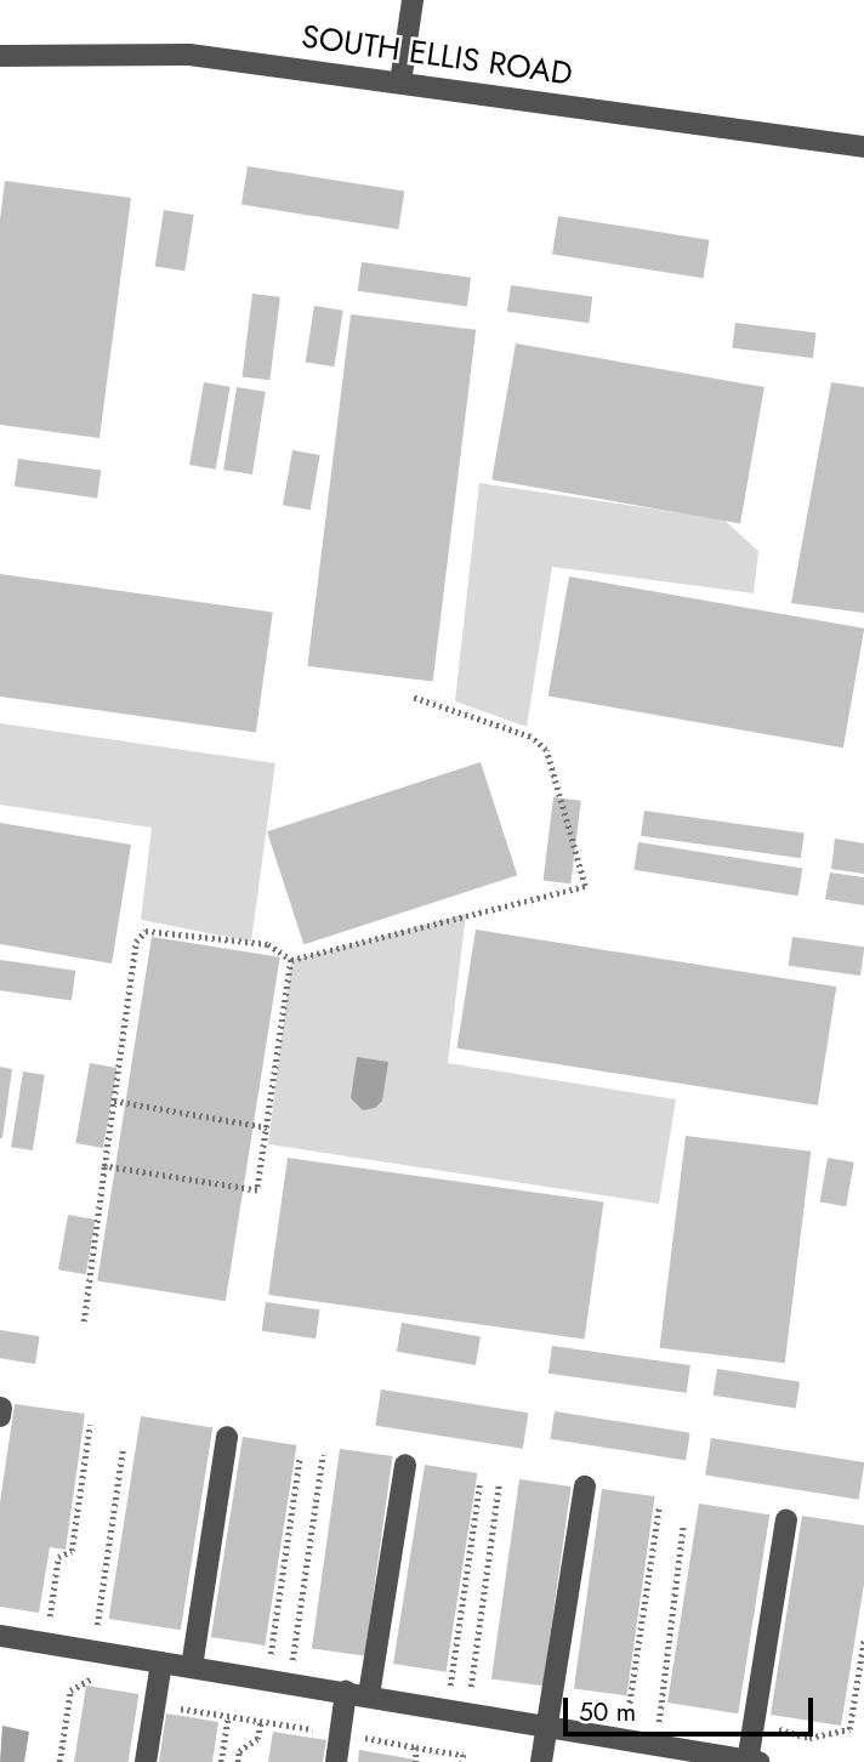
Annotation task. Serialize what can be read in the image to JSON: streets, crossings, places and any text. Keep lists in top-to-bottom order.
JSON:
{
  "streets": {
    "street": ["SOUTH ELLIS ROAD"]
  },
  "scale_bar": "50 m"
}
